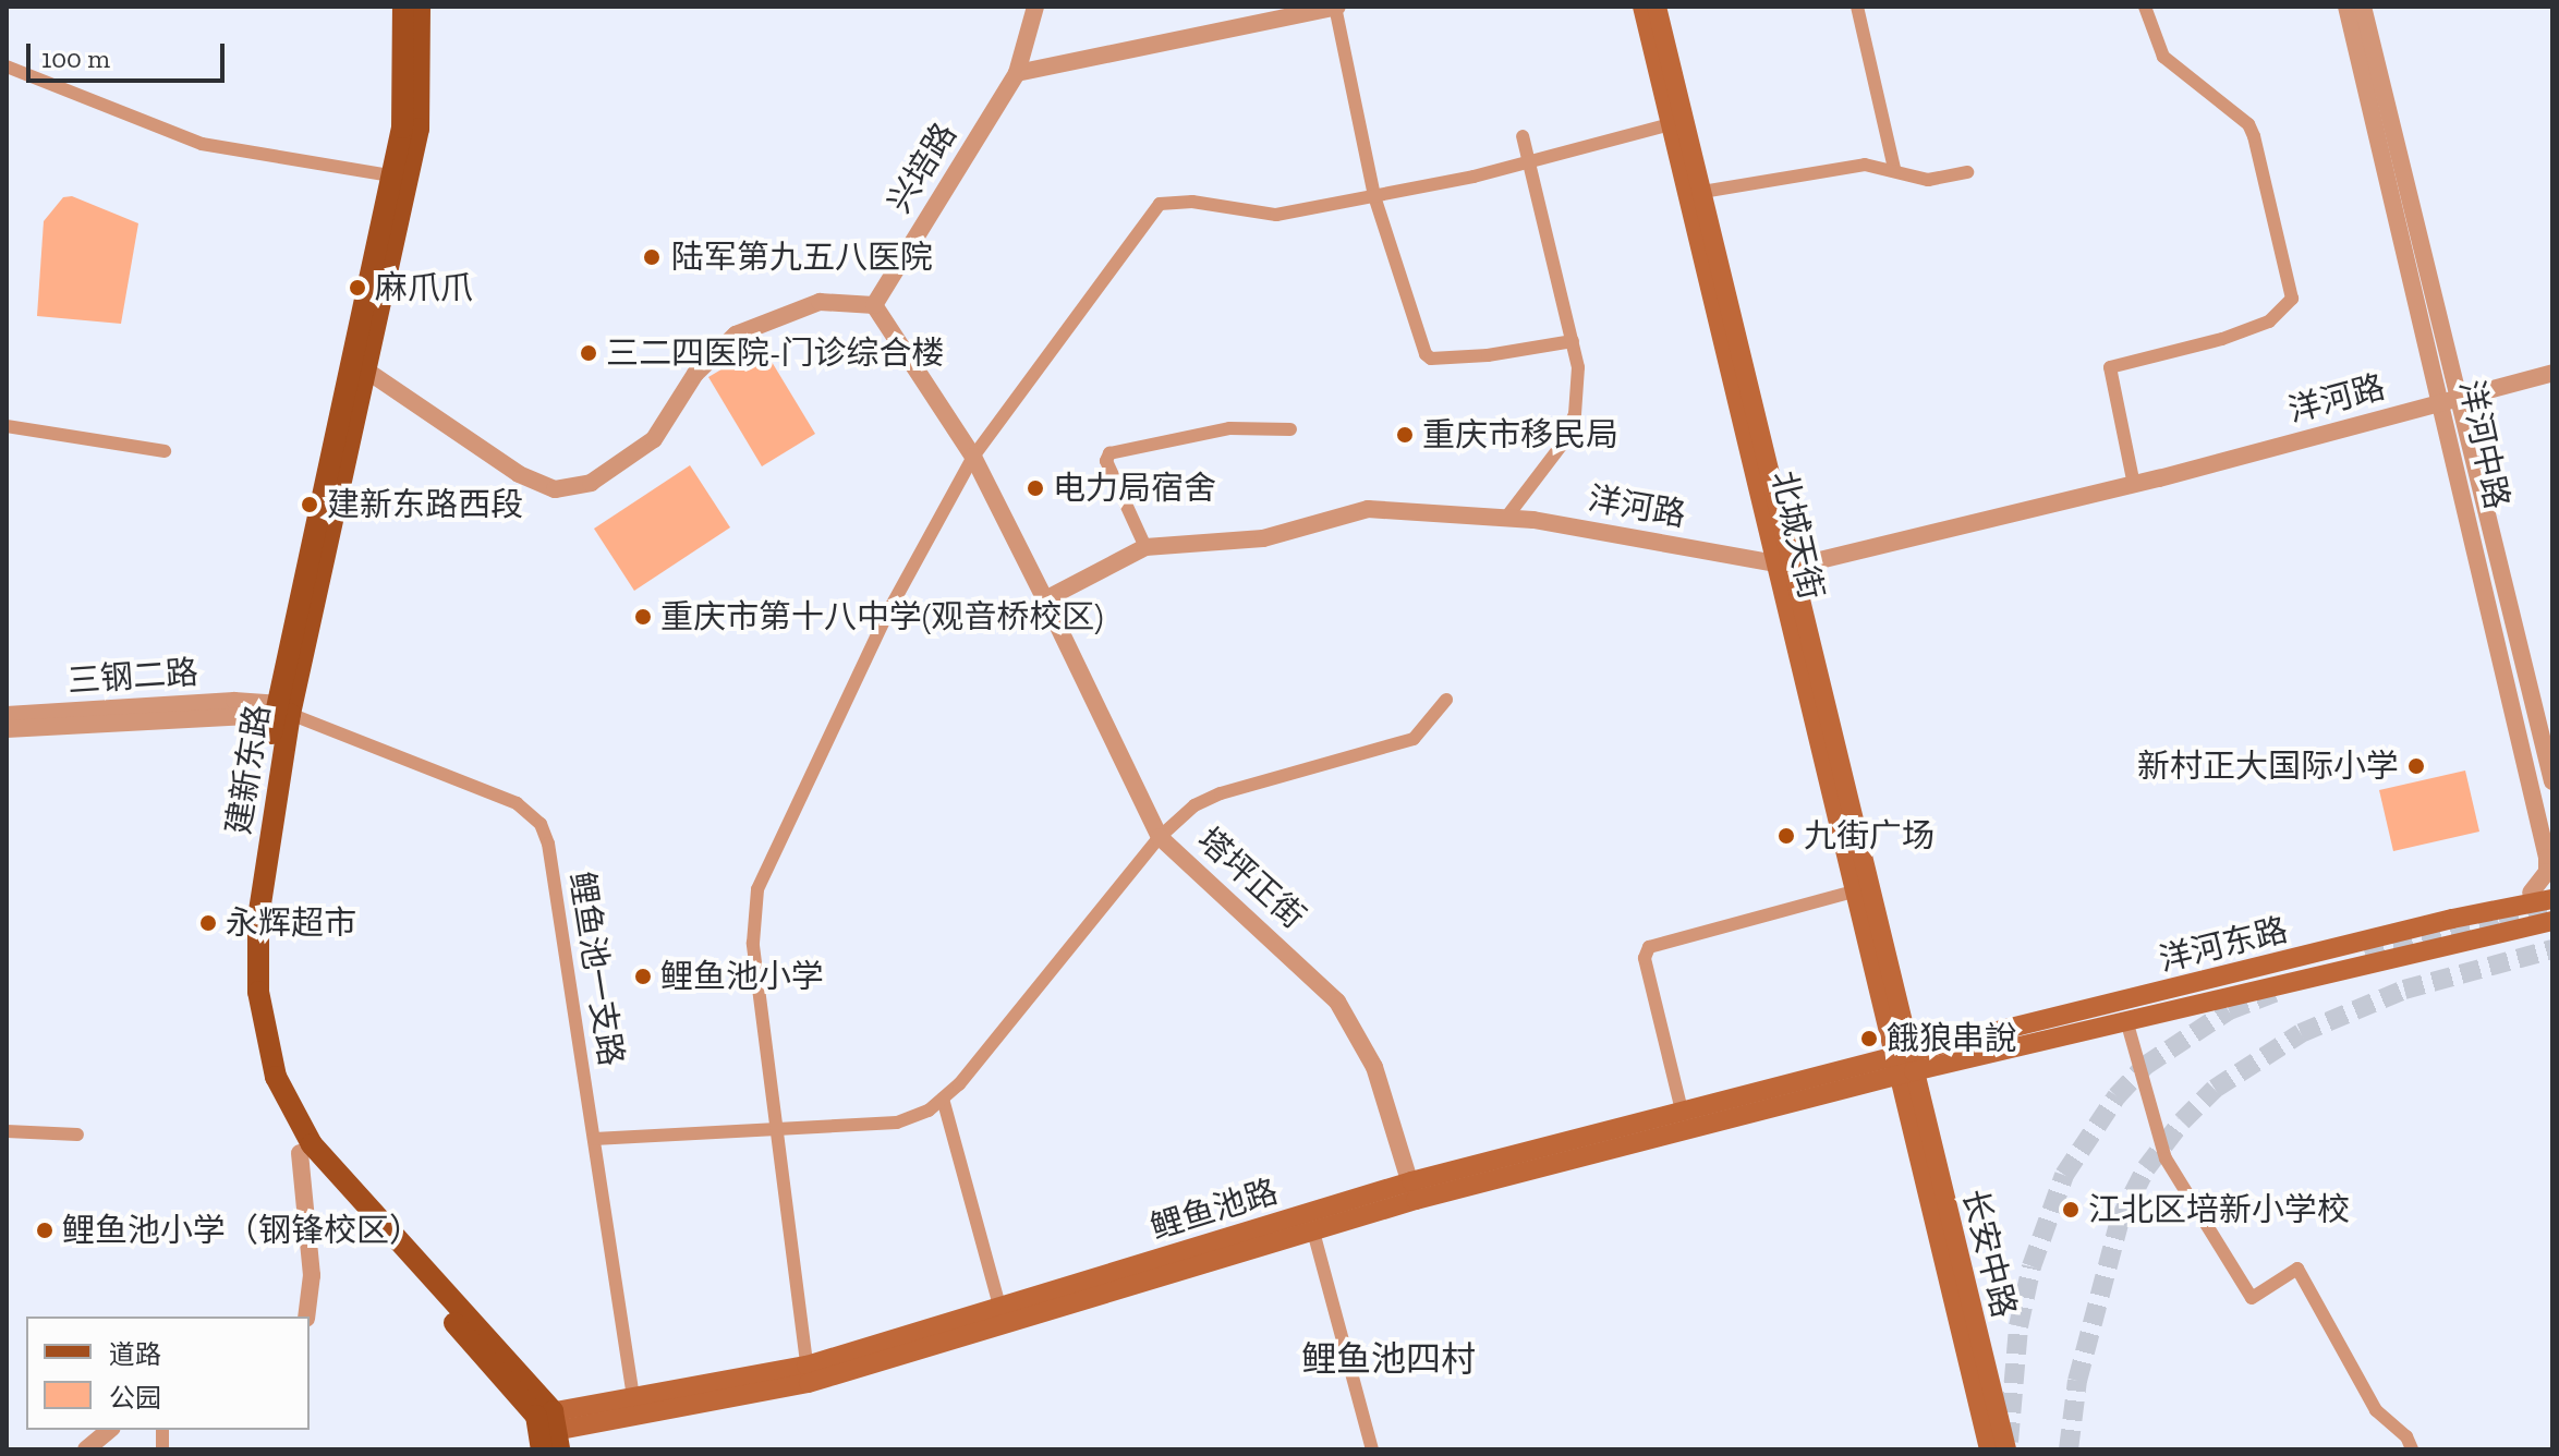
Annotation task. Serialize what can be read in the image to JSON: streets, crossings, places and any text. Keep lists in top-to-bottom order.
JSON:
{
  "streets": {
    "main road": [
      "北城天街",
      "建新东路",
      "洋河东路",
      "鲤鱼池路",
      "长安中路"
    ],
    "street": [
      "兴培路",
      "洋河路",
      "洋河中路",
      "三钢二路",
      "塔坪正街",
      "鲤鱼池一支路"
    ]
  },
  "crossings": [
    ["洋河路", "洋河中路"],
    ["洋河路", "北城天街"],
    ["洋河路", "塔坪正街"],
    ["北城天街", "洋河东路"],
    ["北城天街", "鲤鱼池路"],
    ["北城天街", "长安中路"],
    ["三钢二路", "建新东路"],
    ["三钢二路", "鲤鱼池一支路"],
    ["建新东路", "鲤鱼池一支路"],
    ["建新东路", "鲤鱼池路"],
    ["塔坪正街", "鲤鱼池路"],
    ["洋河东路", "鲤鱼池路"],
    ["洋河东路", "长安中路"],
    ["鲤鱼池一支路", "鲤鱼池路"],
    ["鲤鱼池路", "长安中路"]
  ],
  "districts": ["鲤鱼池四村"],
  "places": [
    "陆军第九五八医院",
    "麻爪爪",
    "三二四医院-门诊综合楼",
    "重庆市移民局",
    "电力局宿舍",
    "建新东路西段",
    "重庆市第十八中学(观音桥校区)",
    "新村正大国际小学",
    "九街广场",
    "永辉超市",
    "鲤鱼池小学",
    "餓狼串說",
    "江北区培新小学校",
    "鲤鱼池小学（钢锋校区）"
  ],
  "legend": ["道路", "公园"],
  "scale_bar": "100 m"
}
